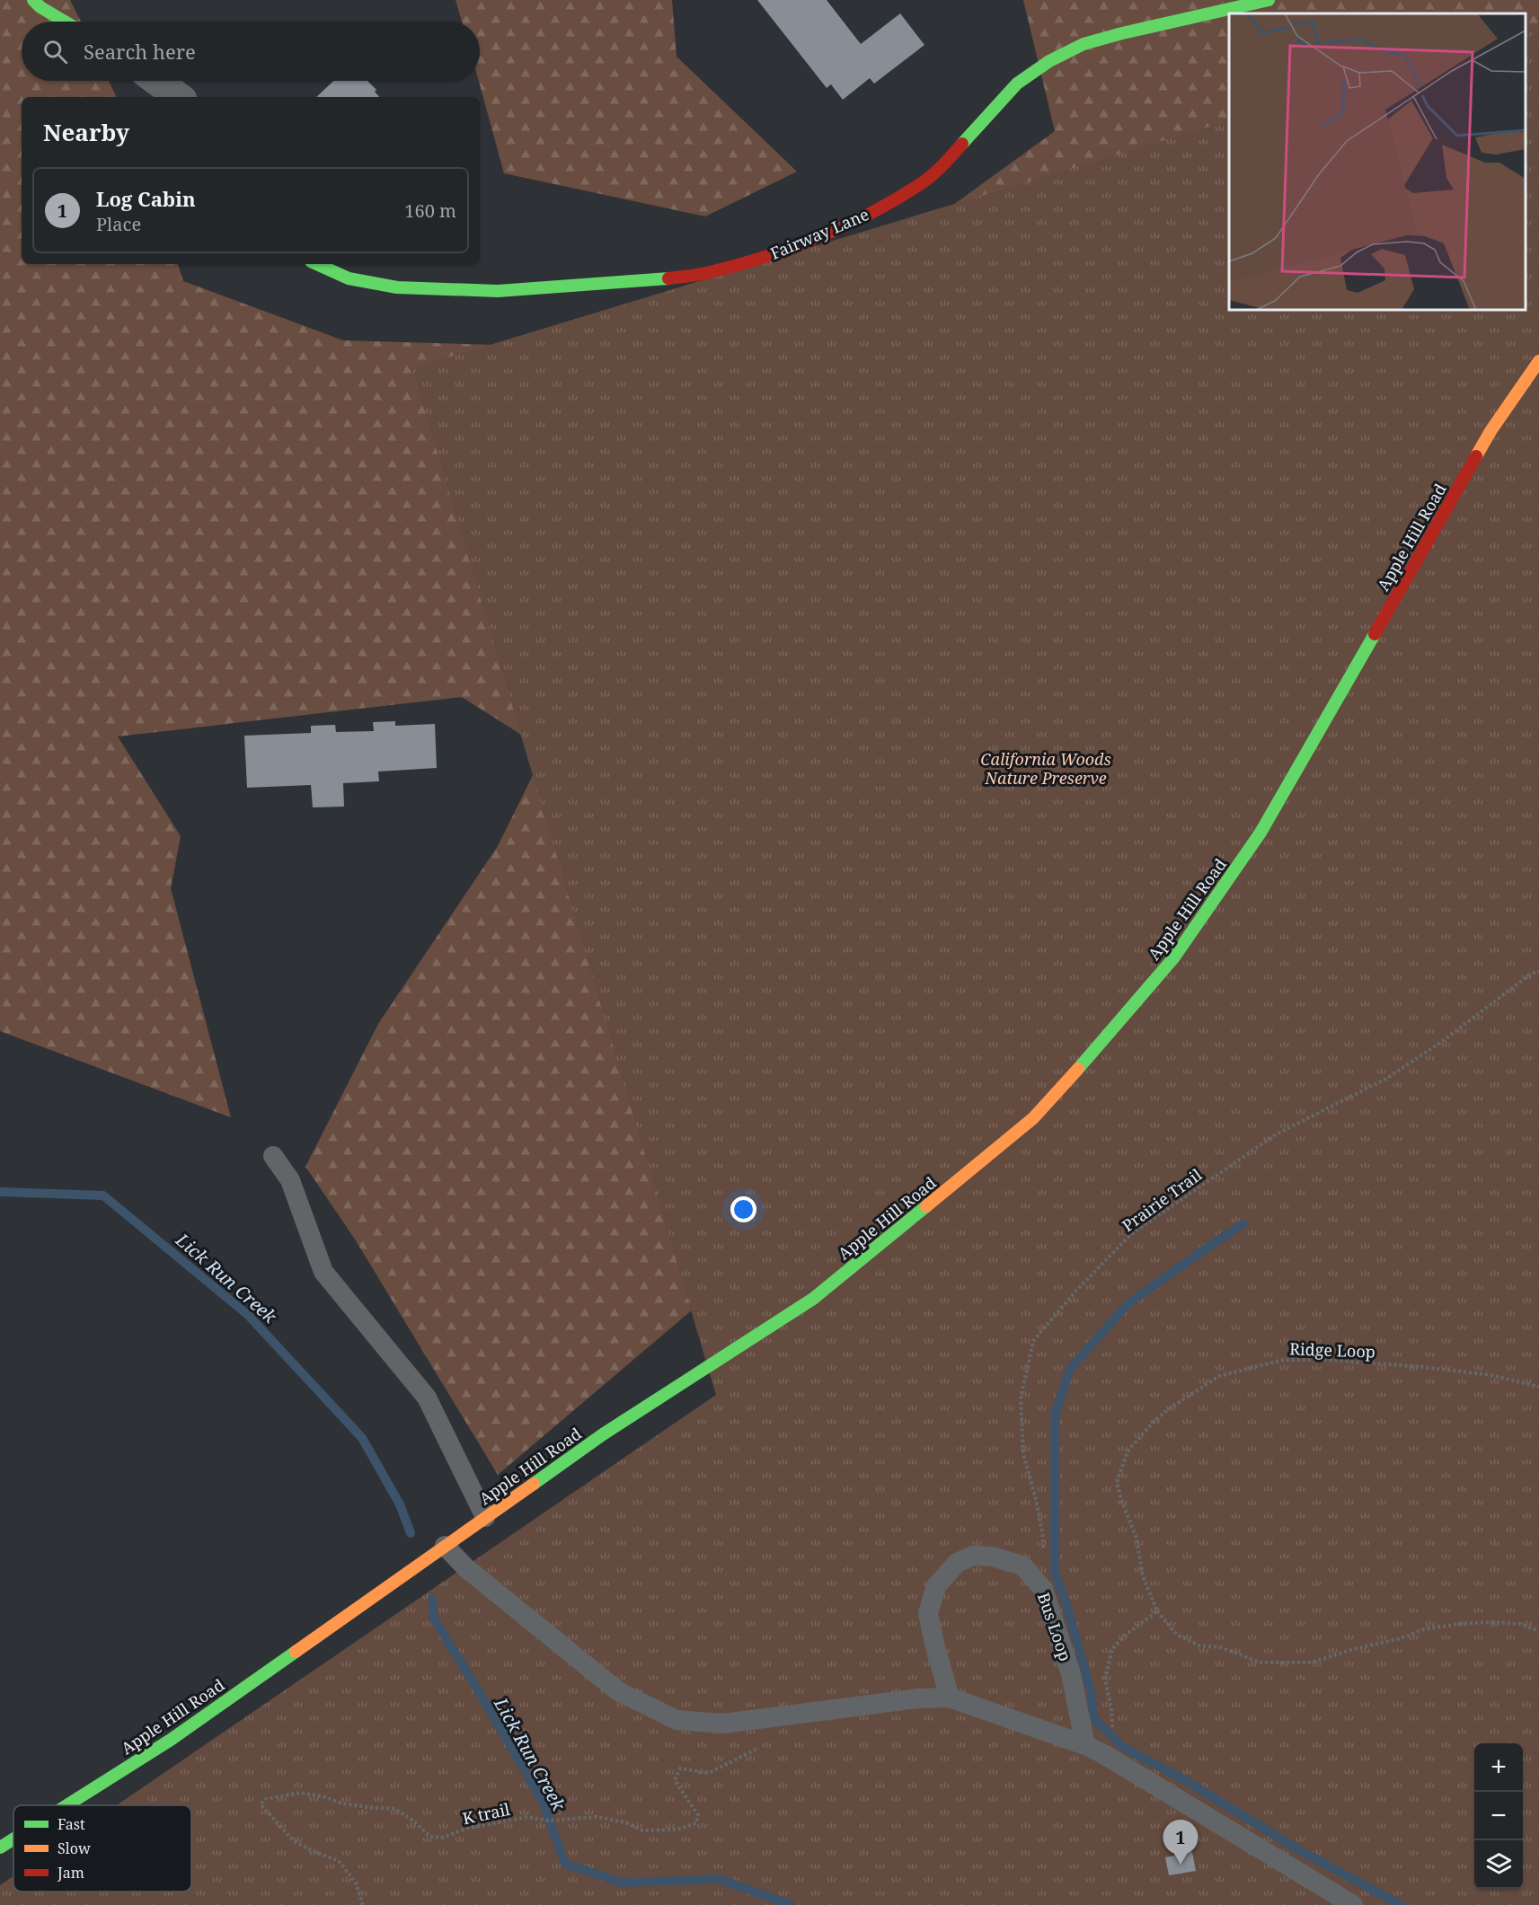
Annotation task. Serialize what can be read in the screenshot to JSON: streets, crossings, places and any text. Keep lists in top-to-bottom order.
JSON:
{
  "streets": {
    "street": ["Fairway Lane", "Apple Hill Road"],
    "lane": ["Bus Loop"],
    "path": ["Prairie Trail", "Ridge Loop", "K trail"]
  },
  "crossings": [
    ["Prairie Trail", "Bus Loop"]
  ],
  "water": ["Lick Run Creek"],
  "parks": ["California Woods Nature Preserve"],
  "legend": ["Fast", "Slow", "Jam"],
  "page": {
    "search": "Search here",
    "heading": "Nearby",
    "list": [
      {
        "mark": "1",
        "name": "Log Cabin",
        "note": "Place",
        "value": "160 m"
      }
    ],
    "map_buttons": ["+", "−"],
    "pins": "1"
  }
}
